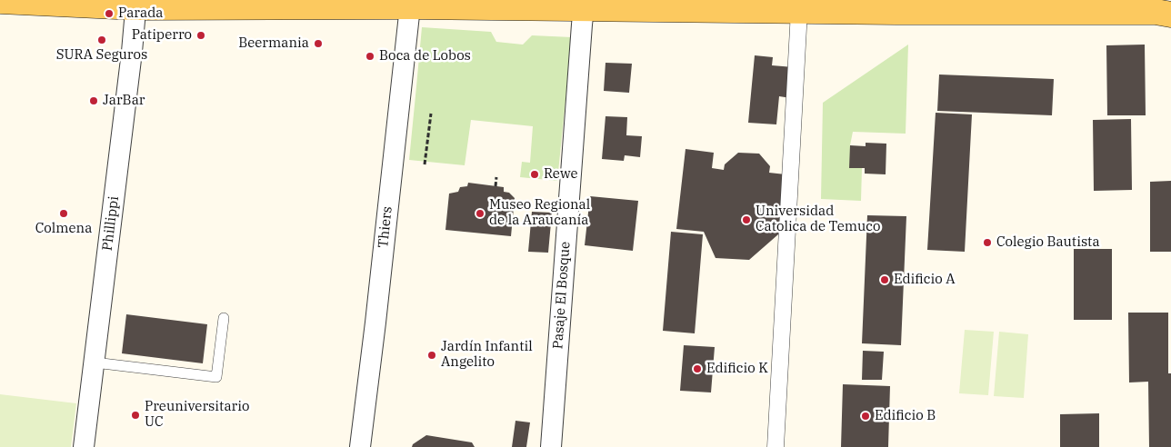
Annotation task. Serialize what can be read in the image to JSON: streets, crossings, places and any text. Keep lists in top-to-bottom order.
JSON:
{
  "streets": {
    "street": ["Phillippi", "Thiers", "Pasaje El Bosque"]
  },
  "places": [
    "Parada",
    "Patiperro",
    "SURA Seguros",
    "Beermania",
    "Boca de Lobos",
    "JarBar",
    "Rewe",
    "Colmena",
    "Museo Regional de la Araucanía",
    "Universidad Catolica de Temuco",
    "Colegio Bautista",
    "Edificio A",
    "Jardín Infantil Angelito",
    "Edificio K",
    "Preuniversitario UC",
    "Edificio B"
  ]
}
